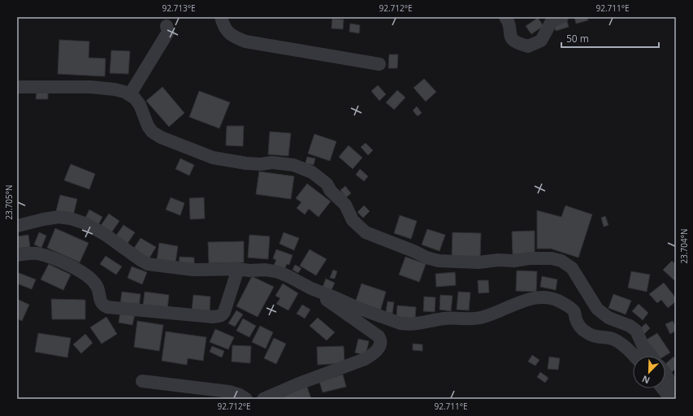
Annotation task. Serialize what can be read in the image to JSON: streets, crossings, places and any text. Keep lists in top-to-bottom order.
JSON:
{
  "scale_bar": "50 m",
  "north": "bottom left",
  "coordinates": [
    "92.713°E",
    "92.712°E",
    "92.711°E",
    "23.705°N",
    "23.704°N"
  ]
}
